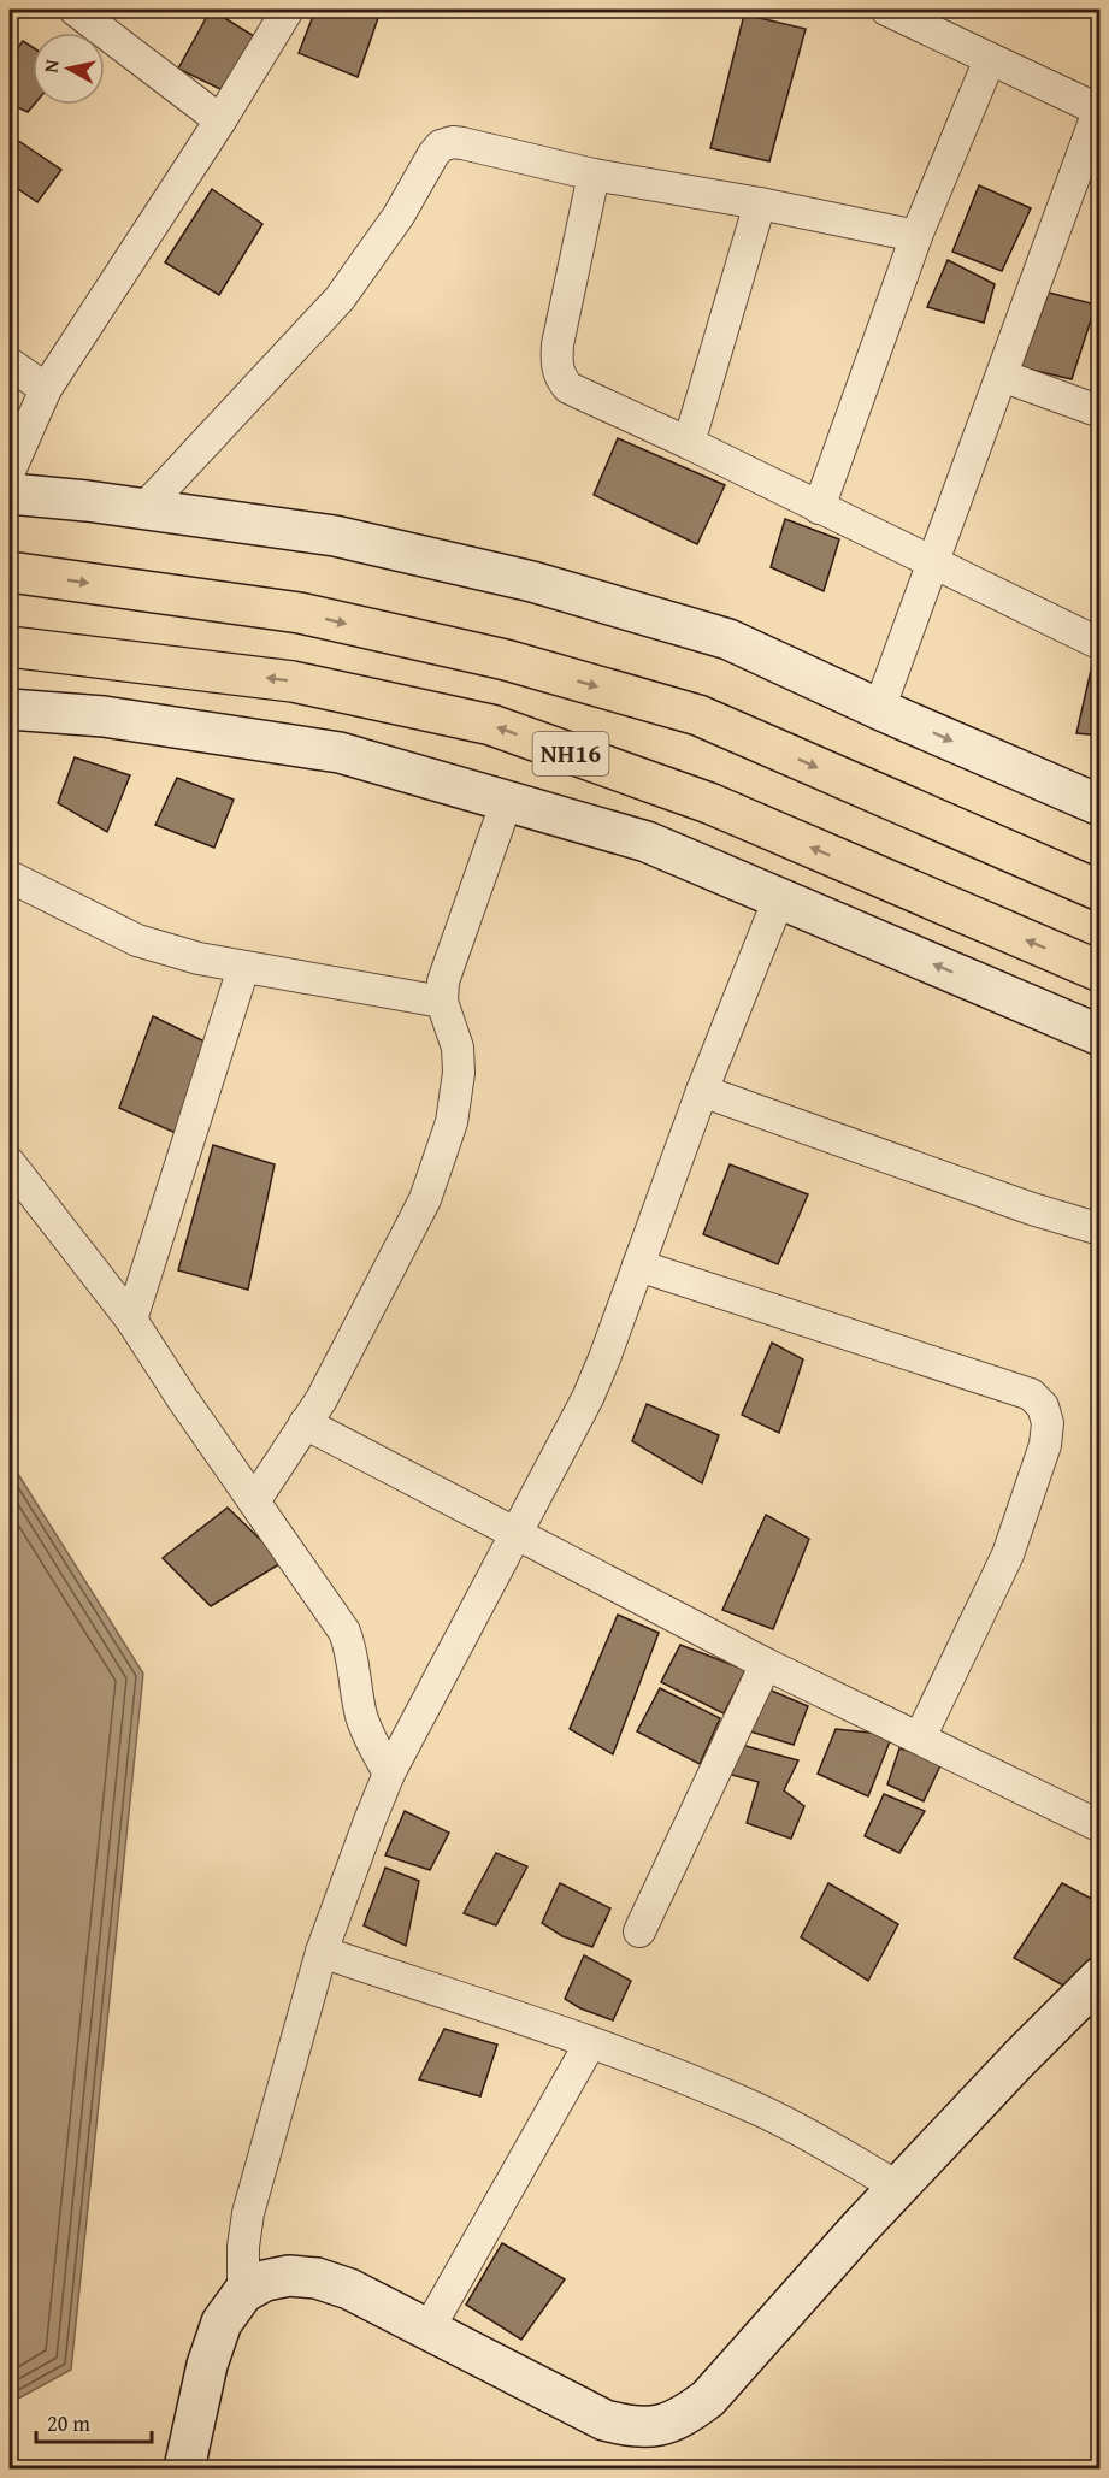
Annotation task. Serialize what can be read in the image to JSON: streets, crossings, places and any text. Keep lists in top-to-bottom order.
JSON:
{
  "streets": {
    "highway": ["NH16"]
  },
  "scale_bar": "20 m",
  "north": "left"
}
